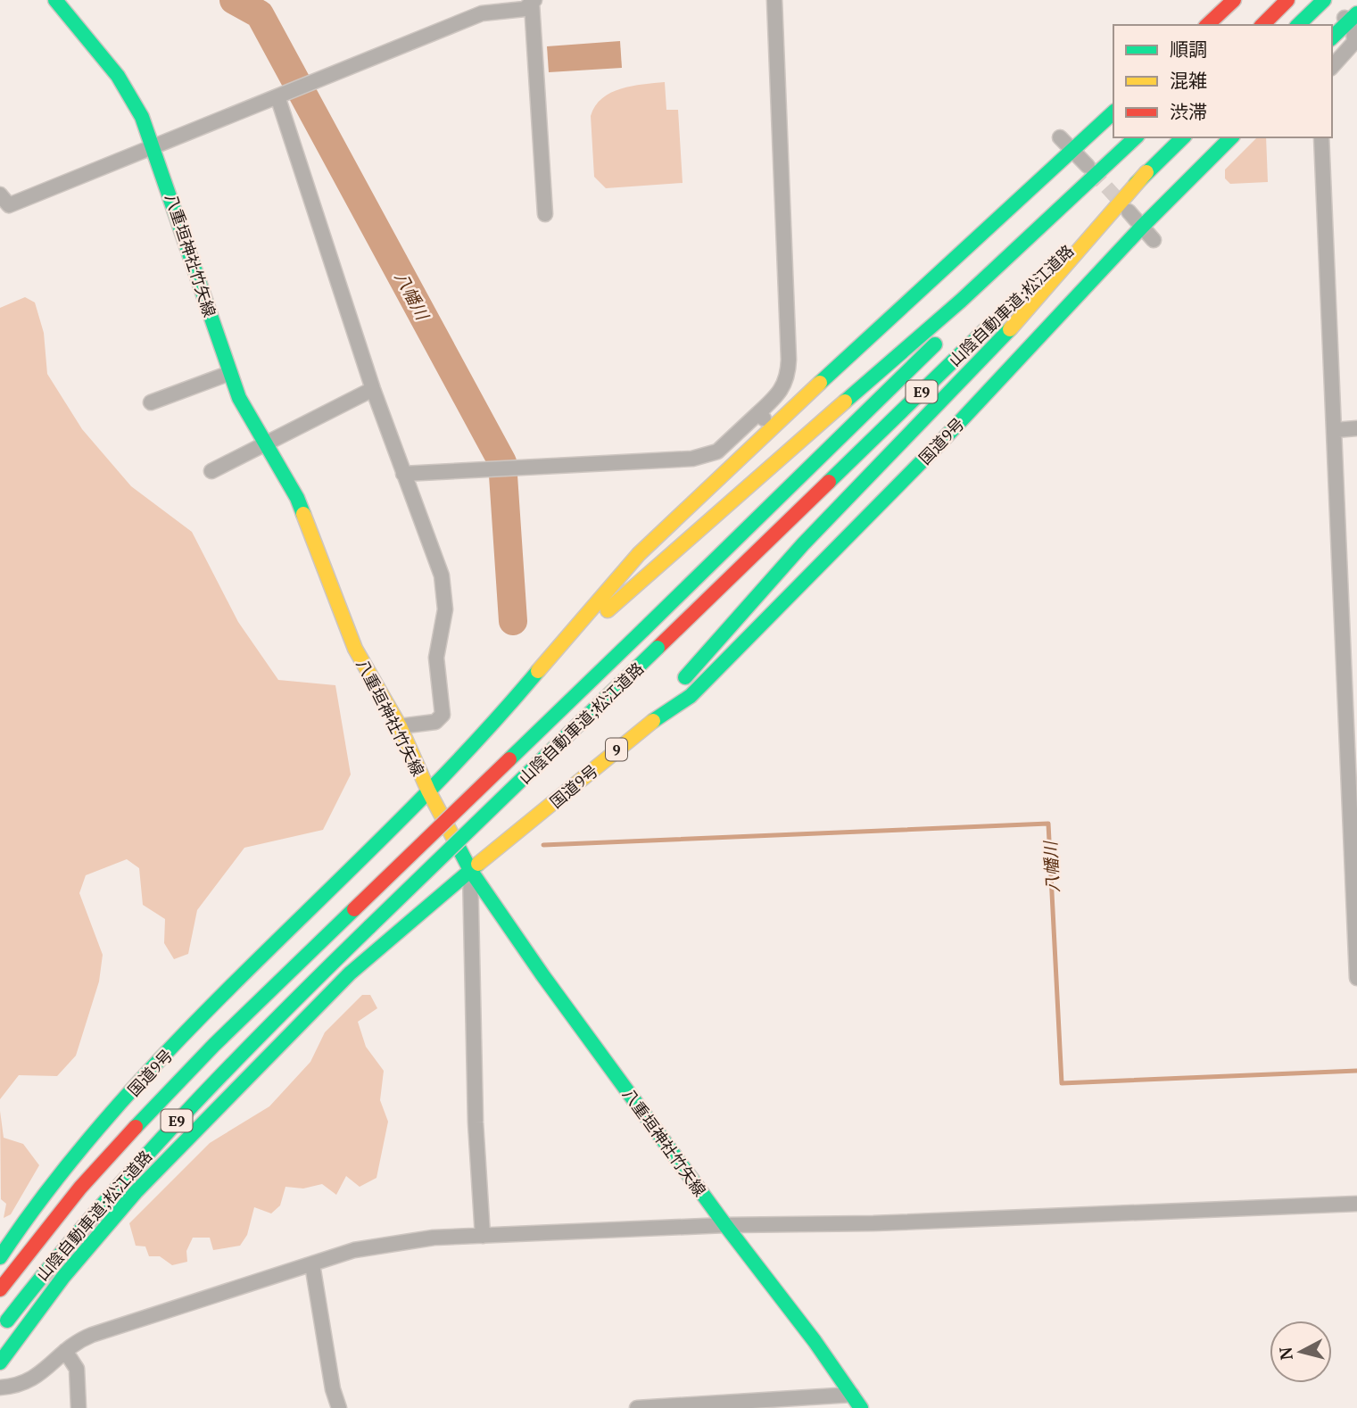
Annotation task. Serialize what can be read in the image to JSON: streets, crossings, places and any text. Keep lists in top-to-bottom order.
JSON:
{
  "streets": {
    "main road": [
      "八重垣神社竹矢線",
      "山陰自動車道;松江道路",
      "E9",
      "国道9号",
      "9"
    ]
  },
  "crossings": [
    ["八重垣神社竹矢線", "国道9号"]
  ],
  "water": ["八幡川"],
  "legend": ["順調", "混雑", "渋滞"],
  "north": "left"
}
